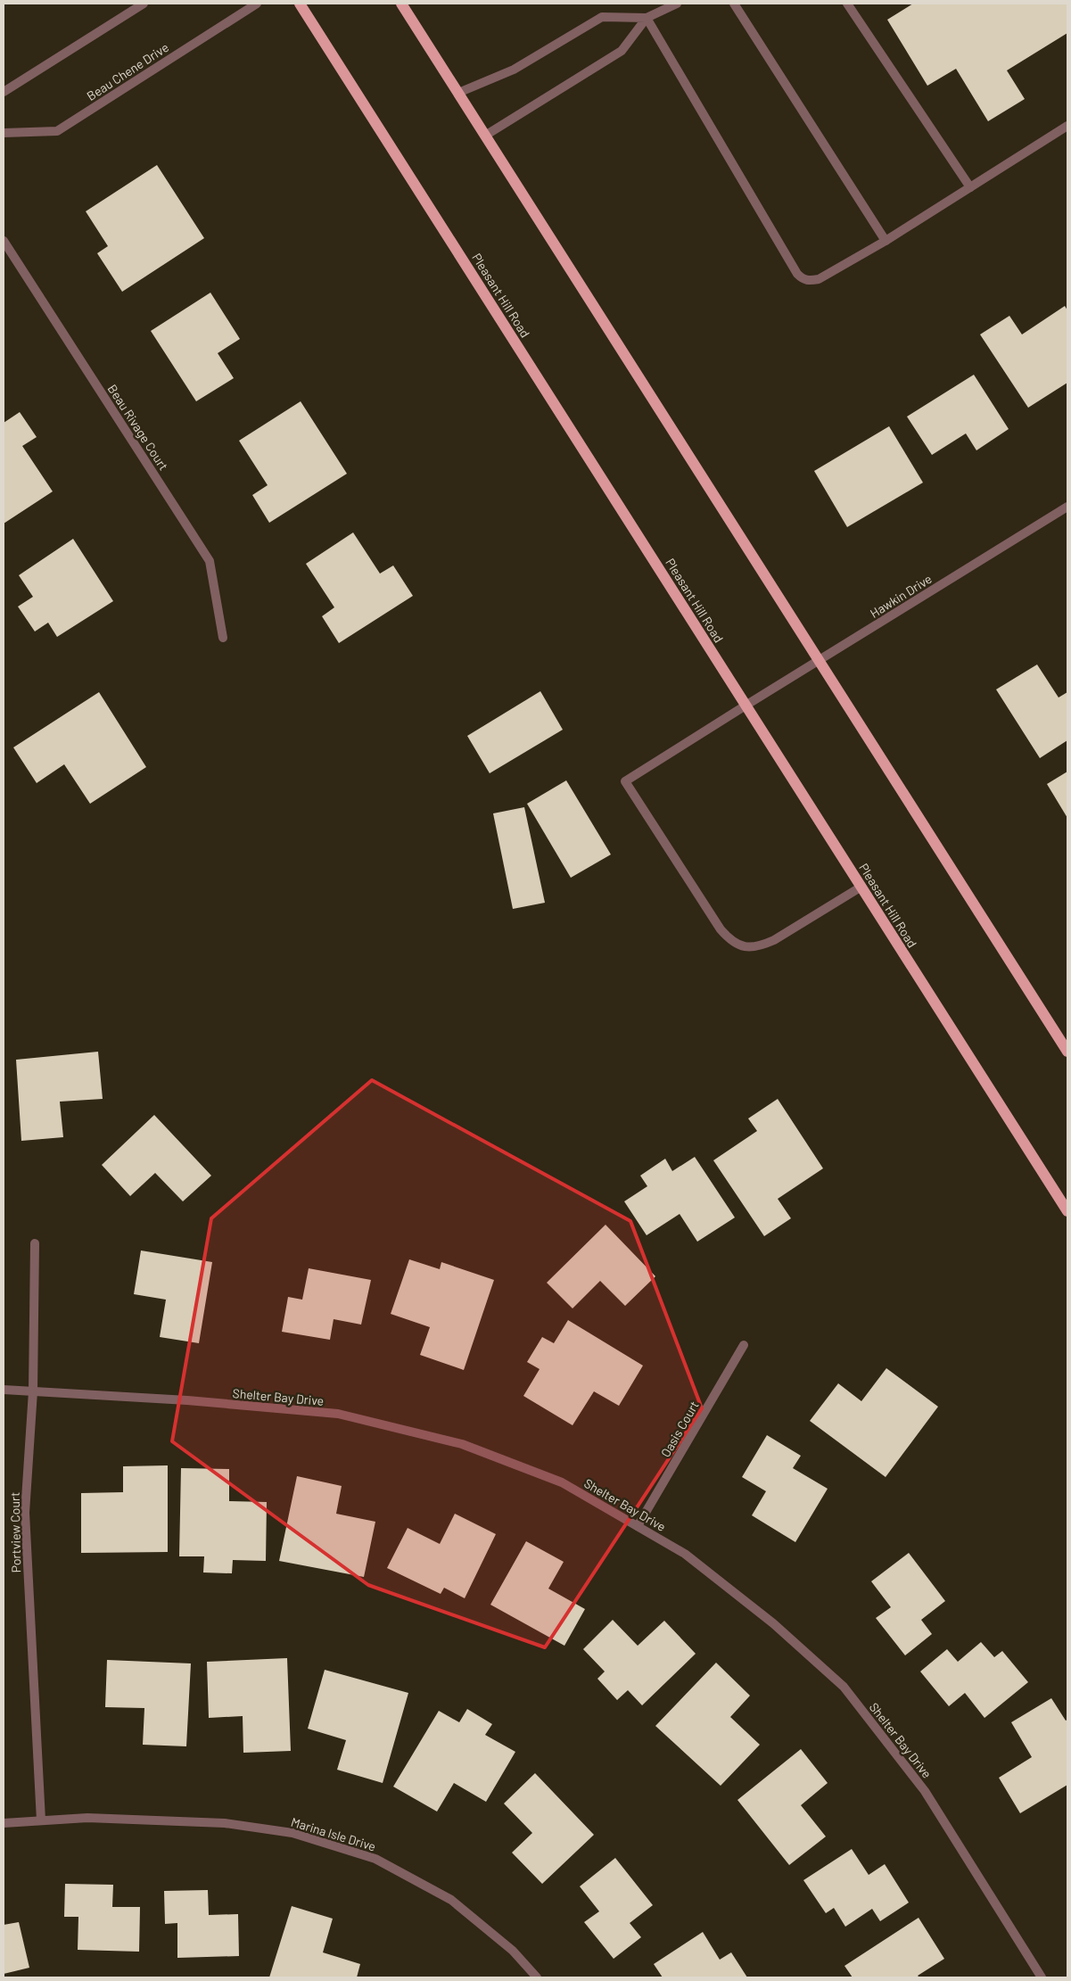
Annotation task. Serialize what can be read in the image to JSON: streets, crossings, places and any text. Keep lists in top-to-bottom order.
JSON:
{
  "streets": {
    "main road": ["Pleasant Hill Road"],
    "street": [
      "Beau Chene Drive",
      "Beau Rivage Court",
      "Hawkin Drive",
      "Shelter Bay Drive",
      "Oasis Court",
      "Portview Court",
      "Marina Isle Drive"
    ]
  },
  "crossings": [
    ["Pleasant Hill Road", "Hawkin Drive"],
    ["Shelter Bay Drive", "Oasis Court"],
    ["Shelter Bay Drive", "Portview Court"],
    ["Portview Court", "Marina Isle Drive"]
  ]
}
